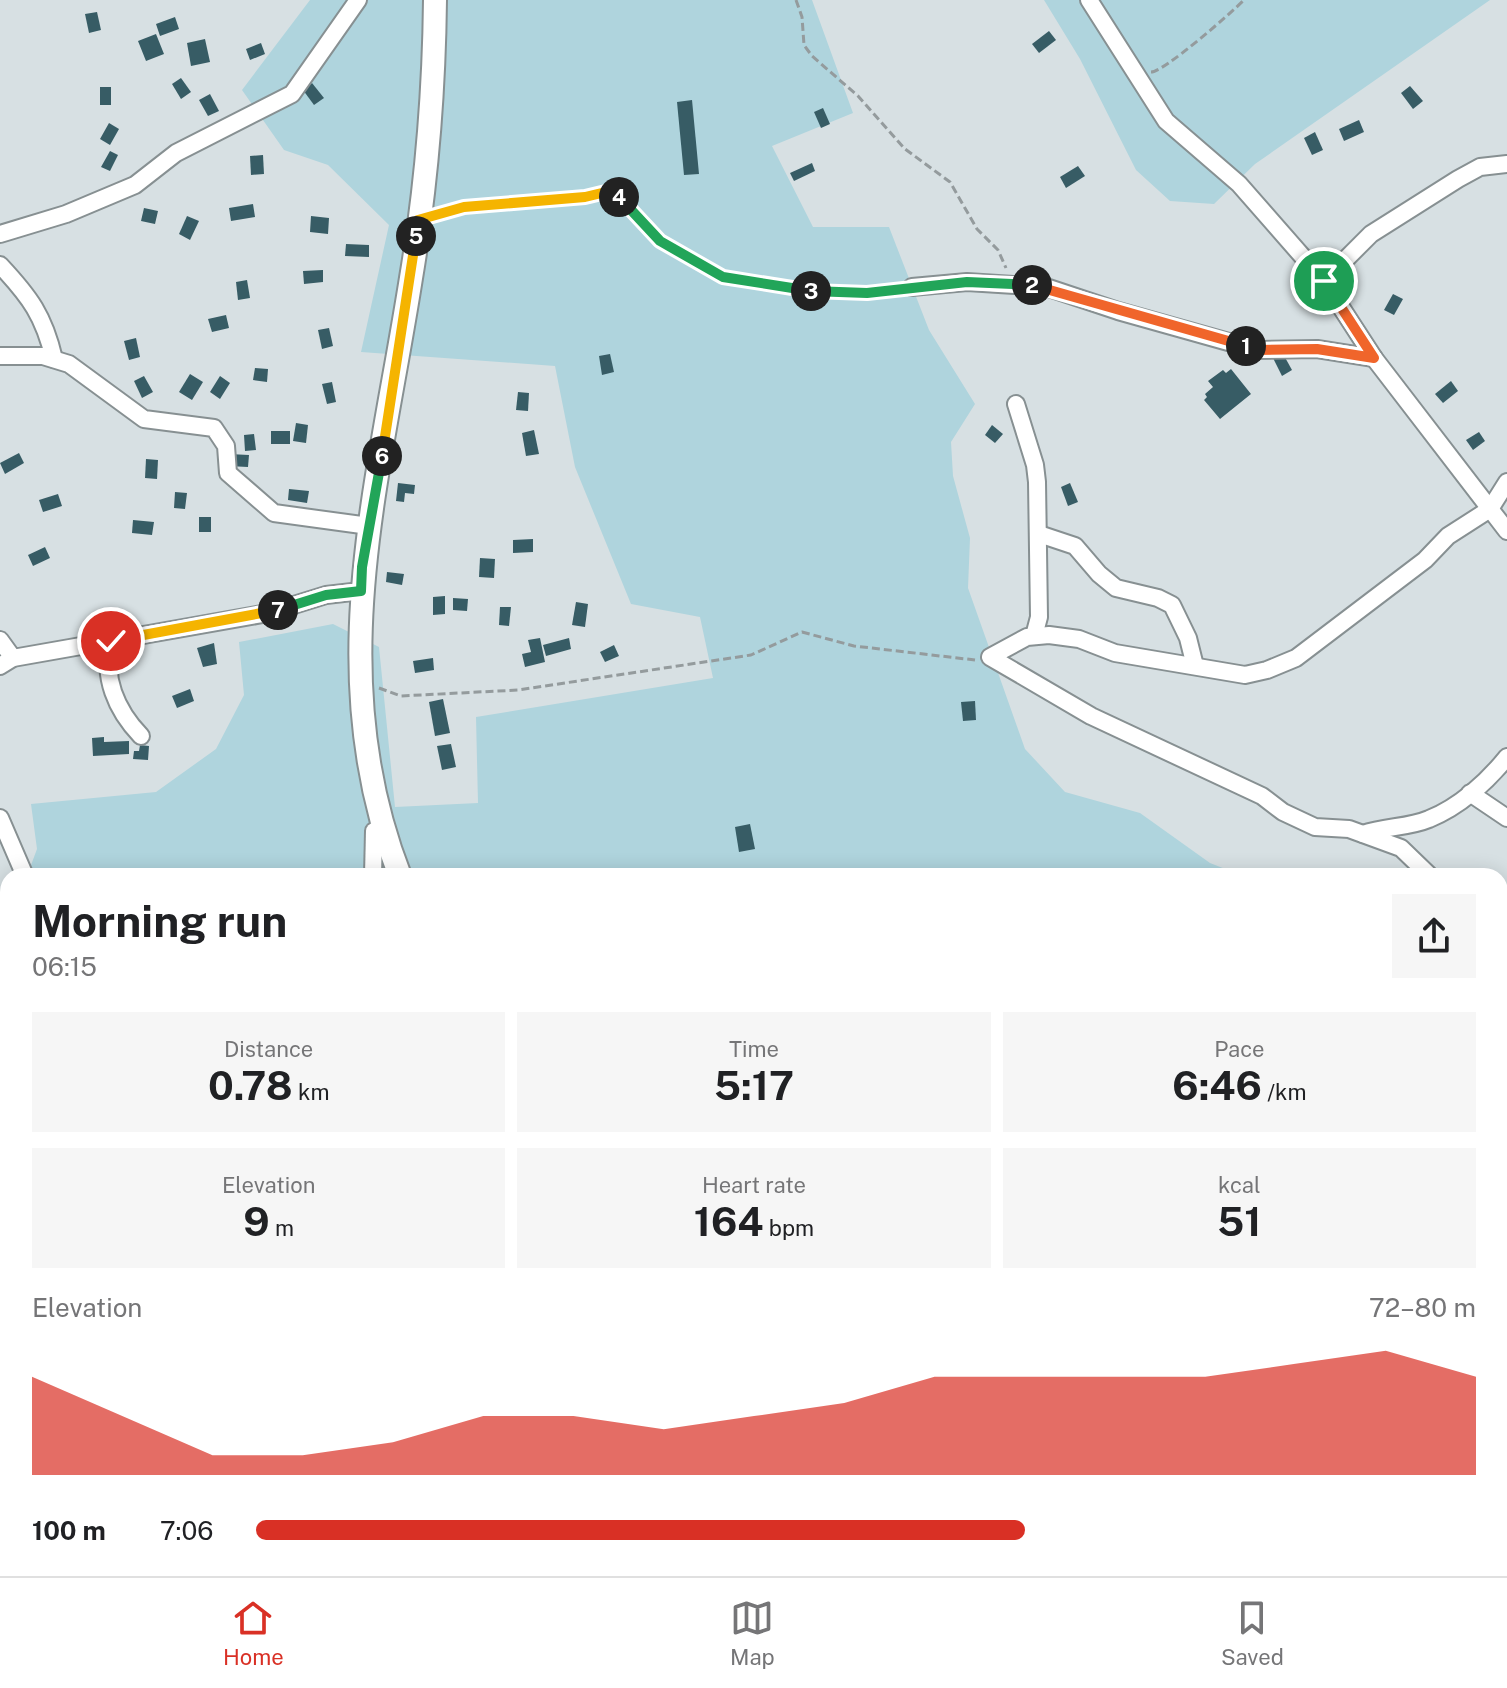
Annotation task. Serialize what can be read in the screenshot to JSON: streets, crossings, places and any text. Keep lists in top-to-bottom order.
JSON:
{
  "page": {
    "pins": [
      "4",
      "5",
      "2",
      "3",
      "1",
      "6",
      "7"
    ],
    "heading": ["Morning run", "06:15"],
    "stats": [
      ["Distance", "0.78 km"],
      ["Time", "5:17"],
      ["Pace", "6:46 /km"],
      ["Elevation", "9 m"],
      ["Heart rate", "164 bpm"],
      ["kcal", "51"]
    ],
    "chart": ["Elevation", "72–80 m"],
    "list": [
      {
        "name": "100 m",
        "note": "7:06"
      }
    ],
    "tabs": ["Home", "Map", "Saved"]
  }
}
